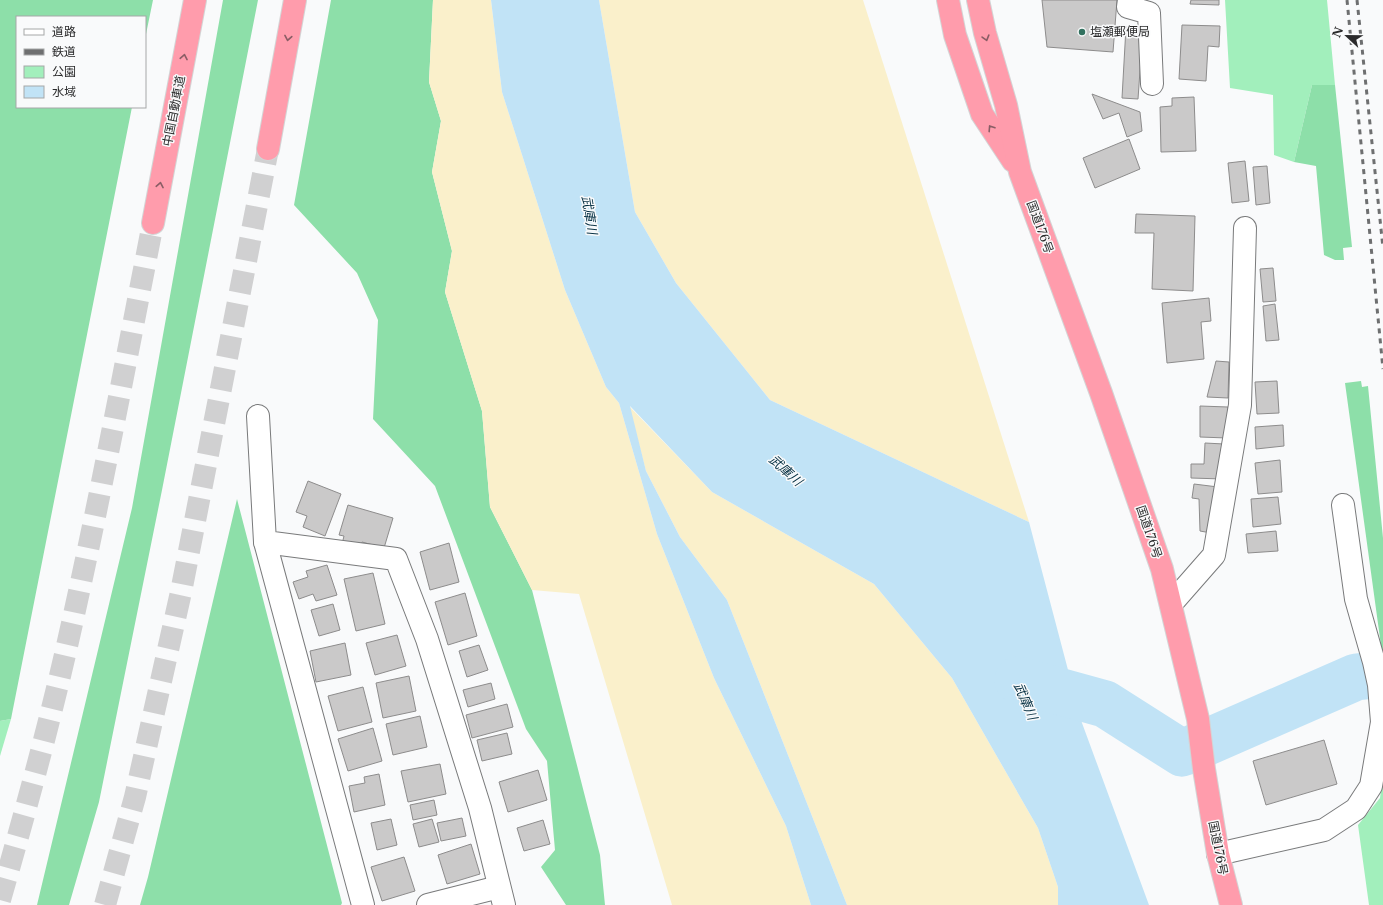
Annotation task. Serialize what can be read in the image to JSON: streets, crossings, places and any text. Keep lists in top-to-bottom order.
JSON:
{
  "streets": {
    "highway": ["中国自動車道", "国道176号"]
  },
  "water": ["武庫川"],
  "places": ["塩瀬郵便局"],
  "legend": [
    "道路",
    "鉄道",
    "公園",
    "水域"
  ],
  "north": "left"
}
